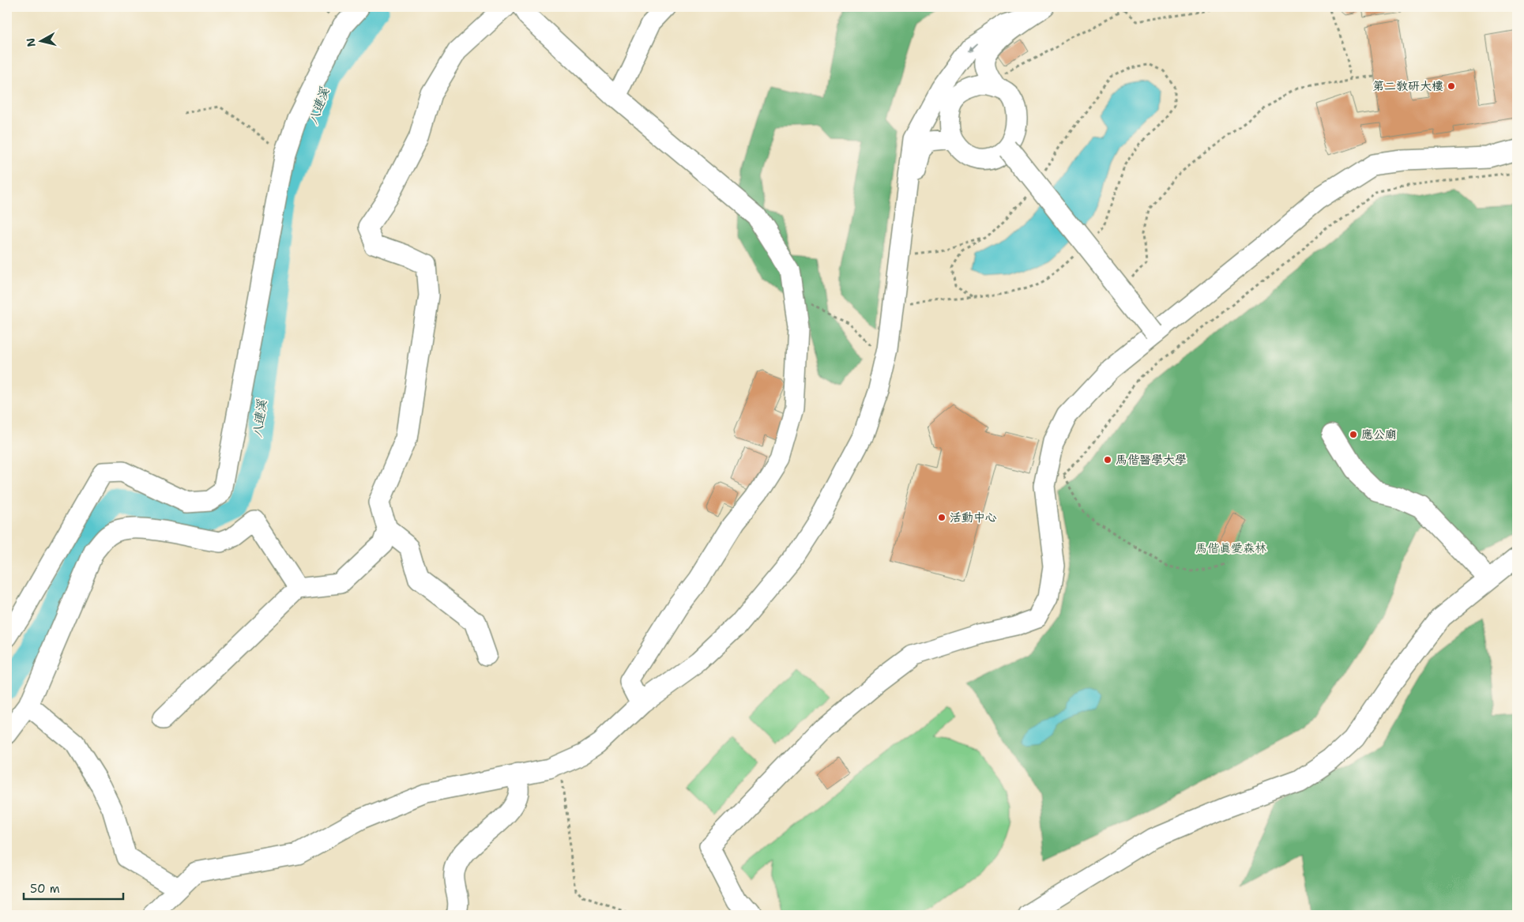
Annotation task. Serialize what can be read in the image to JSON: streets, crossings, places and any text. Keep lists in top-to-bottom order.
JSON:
{
  "water": ["八連溪"],
  "parks": ["馬偕真愛森林"],
  "places": [
    "第二教研大樓",
    "應公廟",
    "馬偕醫學大學",
    "活動中心"
  ],
  "scale_bar": "50 m",
  "north": "left"
}
